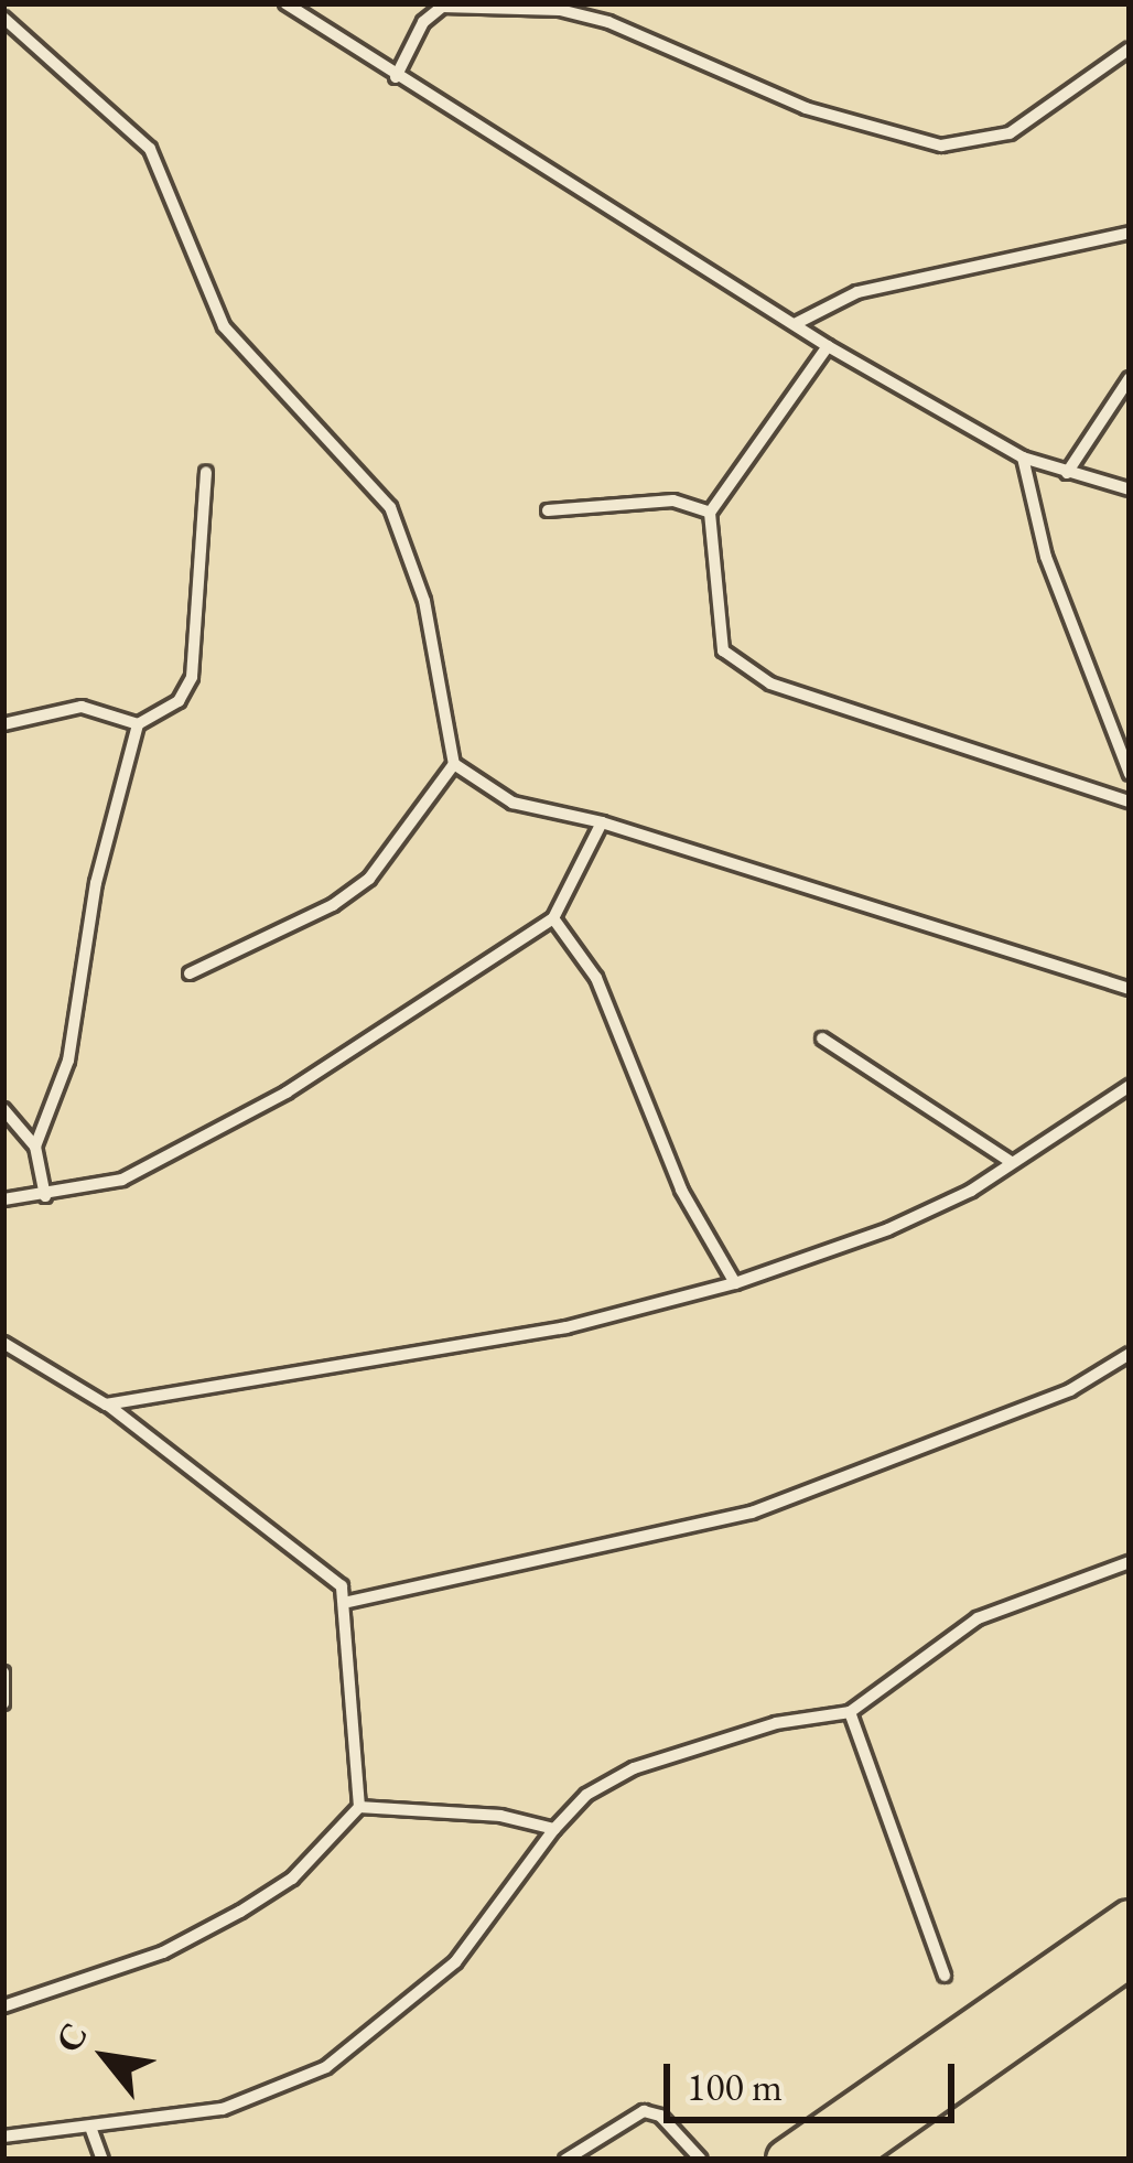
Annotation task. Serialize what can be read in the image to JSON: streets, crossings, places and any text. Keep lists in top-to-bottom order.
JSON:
{
  "scale_bar": "100 m",
  "north": "top left"
}
